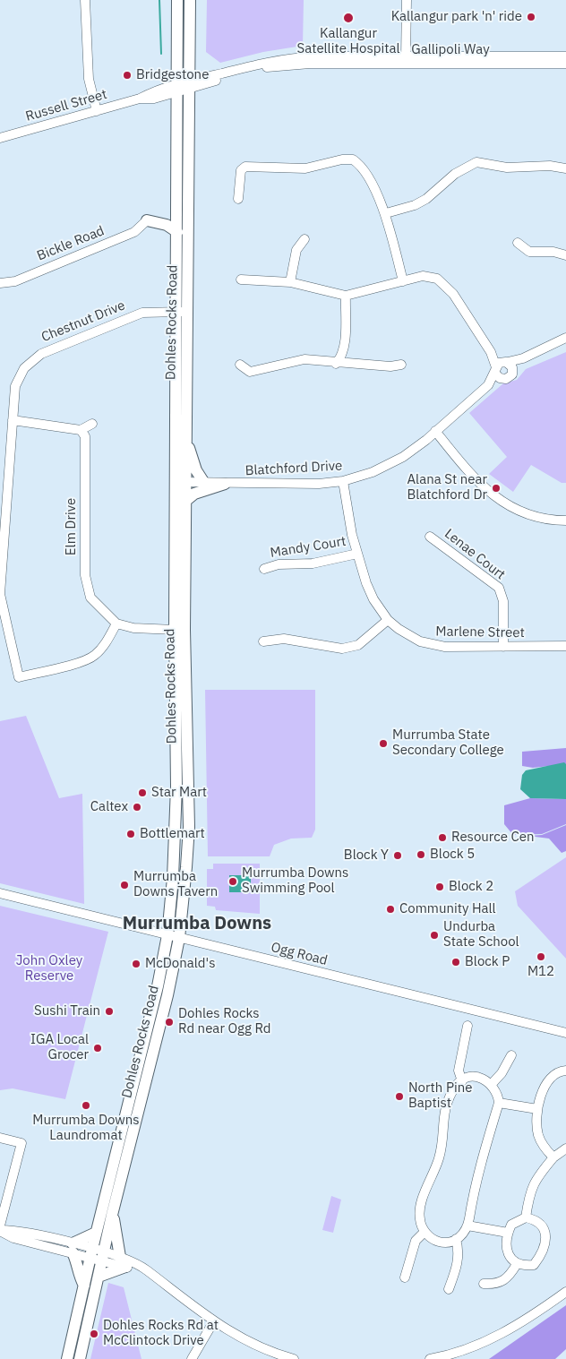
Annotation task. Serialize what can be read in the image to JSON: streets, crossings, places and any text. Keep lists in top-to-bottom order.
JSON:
{
  "streets": {
    "main road": ["Dohles Rocks Road"],
    "street": [
      "Gallipoli Way",
      "Russell Street",
      "Bickle Road",
      "Chestnut Drive",
      "Blatchford Drive",
      "Elm Drive",
      "Mandy Court",
      "Lenae Court",
      "Marlene Street",
      "Ogg Road"
    ]
  },
  "crossings": [
    ["Gallipoli Way", "Russell Street"],
    ["Gallipoli Way", "Dohles Rocks Road"],
    ["Russell Street", "Dohles Rocks Road"],
    ["Chestnut Drive", "Dohles Rocks Road"],
    ["Chestnut Drive", "Elm Drive"],
    ["Dohles Rocks Road", "Blatchford Drive"],
    ["Dohles Rocks Road", "Ogg Road"],
    ["Blatchford Drive", "Marlene Street"],
    ["Mandy Court", "Marlene Street"],
    ["Lenae Court", "Marlene Street"]
  ],
  "districts": ["Murrumba Downs"],
  "parks": ["John Oxley Reserve"],
  "places": [
    "Kallangur park 'n' ride",
    "Kallangur Satellite Hospital",
    "Bridgestone",
    "Alana St near Blatchford Dr",
    "Murrumba State Secondary College",
    "Star Mart",
    "Caltex",
    "Bottlemart",
    "Resource Cen",
    "Block 5",
    "Block Y",
    "Murrumba Downs Swimming Pool",
    "Murrumba Downs Tavern",
    "Block 2",
    "Community Hall",
    "Undurba State School",
    "M12",
    "Block P",
    "McDonald's",
    "Sushi Train",
    "Dohles Rocks Rd near Ogg Rd",
    "IGA Local Grocer",
    "North Pine Baptist",
    "Murrumba Downs Laundromat",
    "Dohles Rocks Rd at McClintock Drive"
  ]
}
